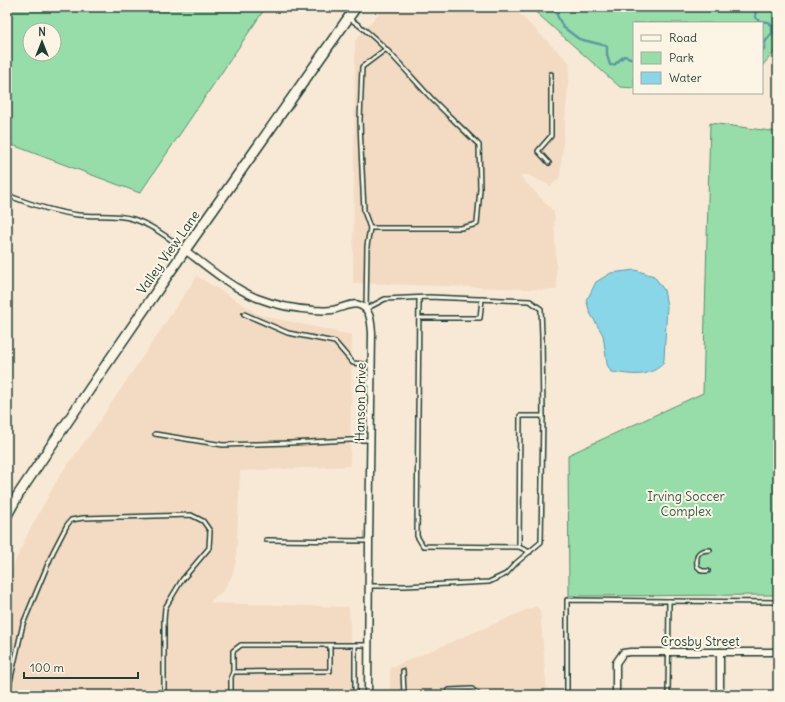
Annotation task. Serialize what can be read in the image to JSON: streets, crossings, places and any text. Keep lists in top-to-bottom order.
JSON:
{
  "streets": {
    "main road": ["Valley View Lane"],
    "street": ["Hanson Drive", "Crosby Street"]
  },
  "parks": ["Irving Soccer Complex"],
  "legend": ["Road", "Park", "Water"],
  "scale_bar": "100 m",
  "north": "top"
}
